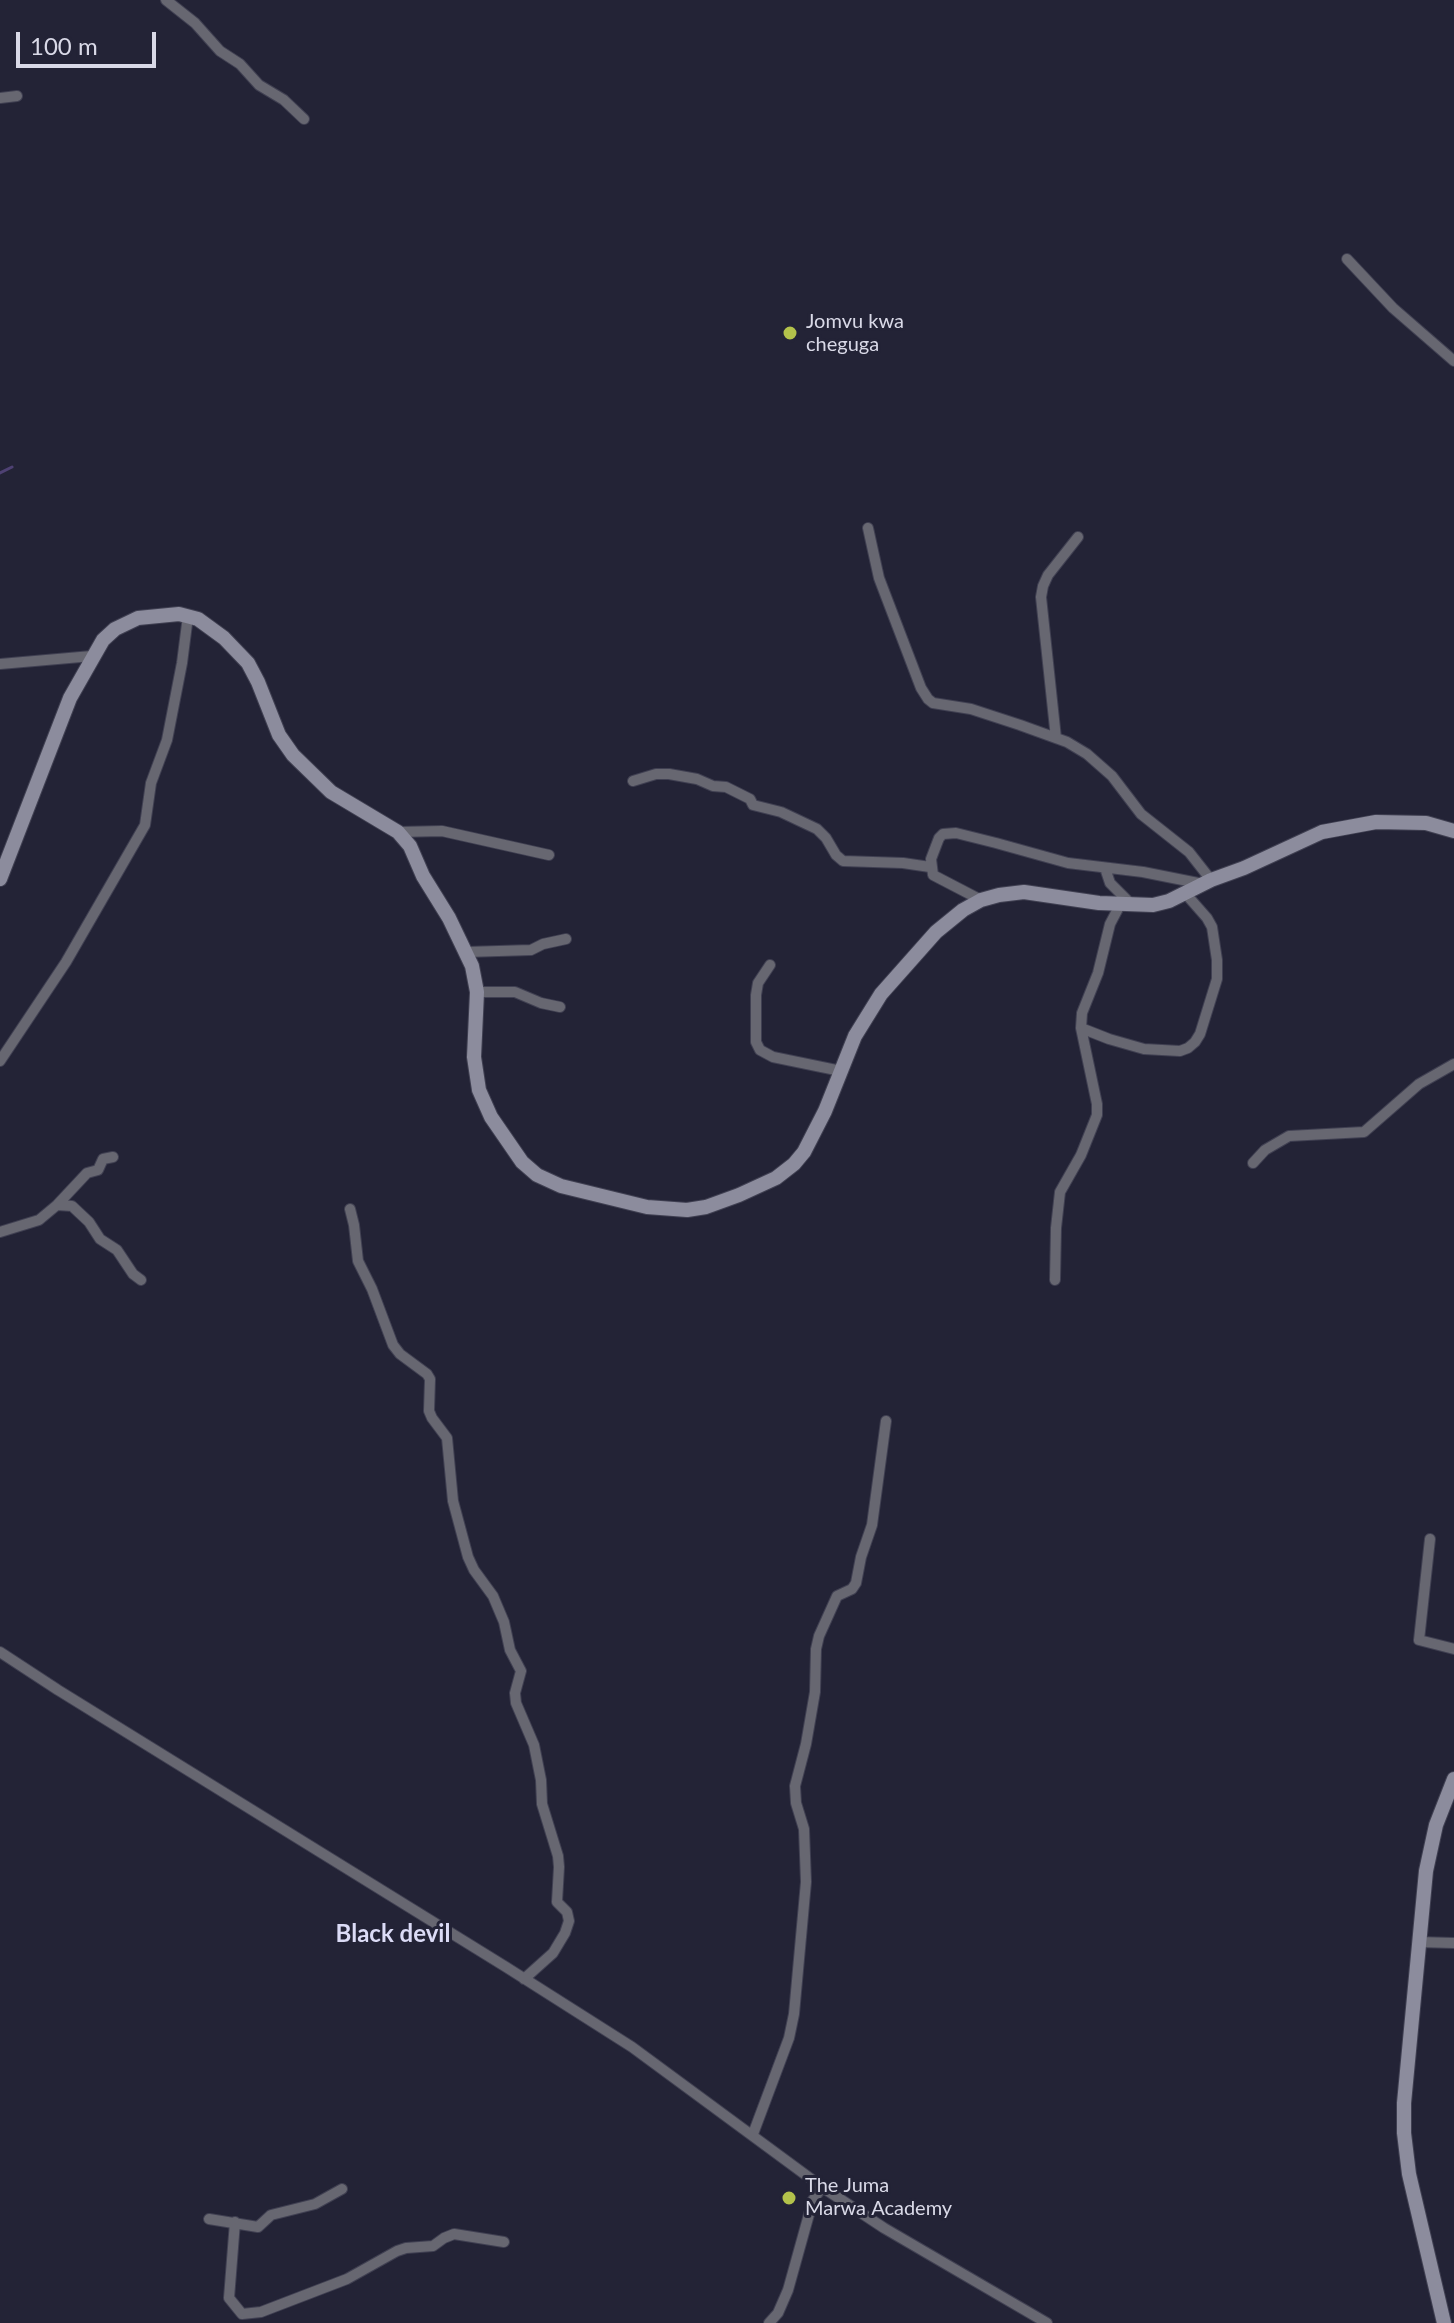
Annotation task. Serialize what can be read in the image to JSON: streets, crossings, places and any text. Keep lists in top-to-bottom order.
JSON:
{
  "districts": ["Black devil"],
  "places": ["Jomvu kwa cheguga", "The Juma Marwa Academy"],
  "scale_bar": "100 m"
}
